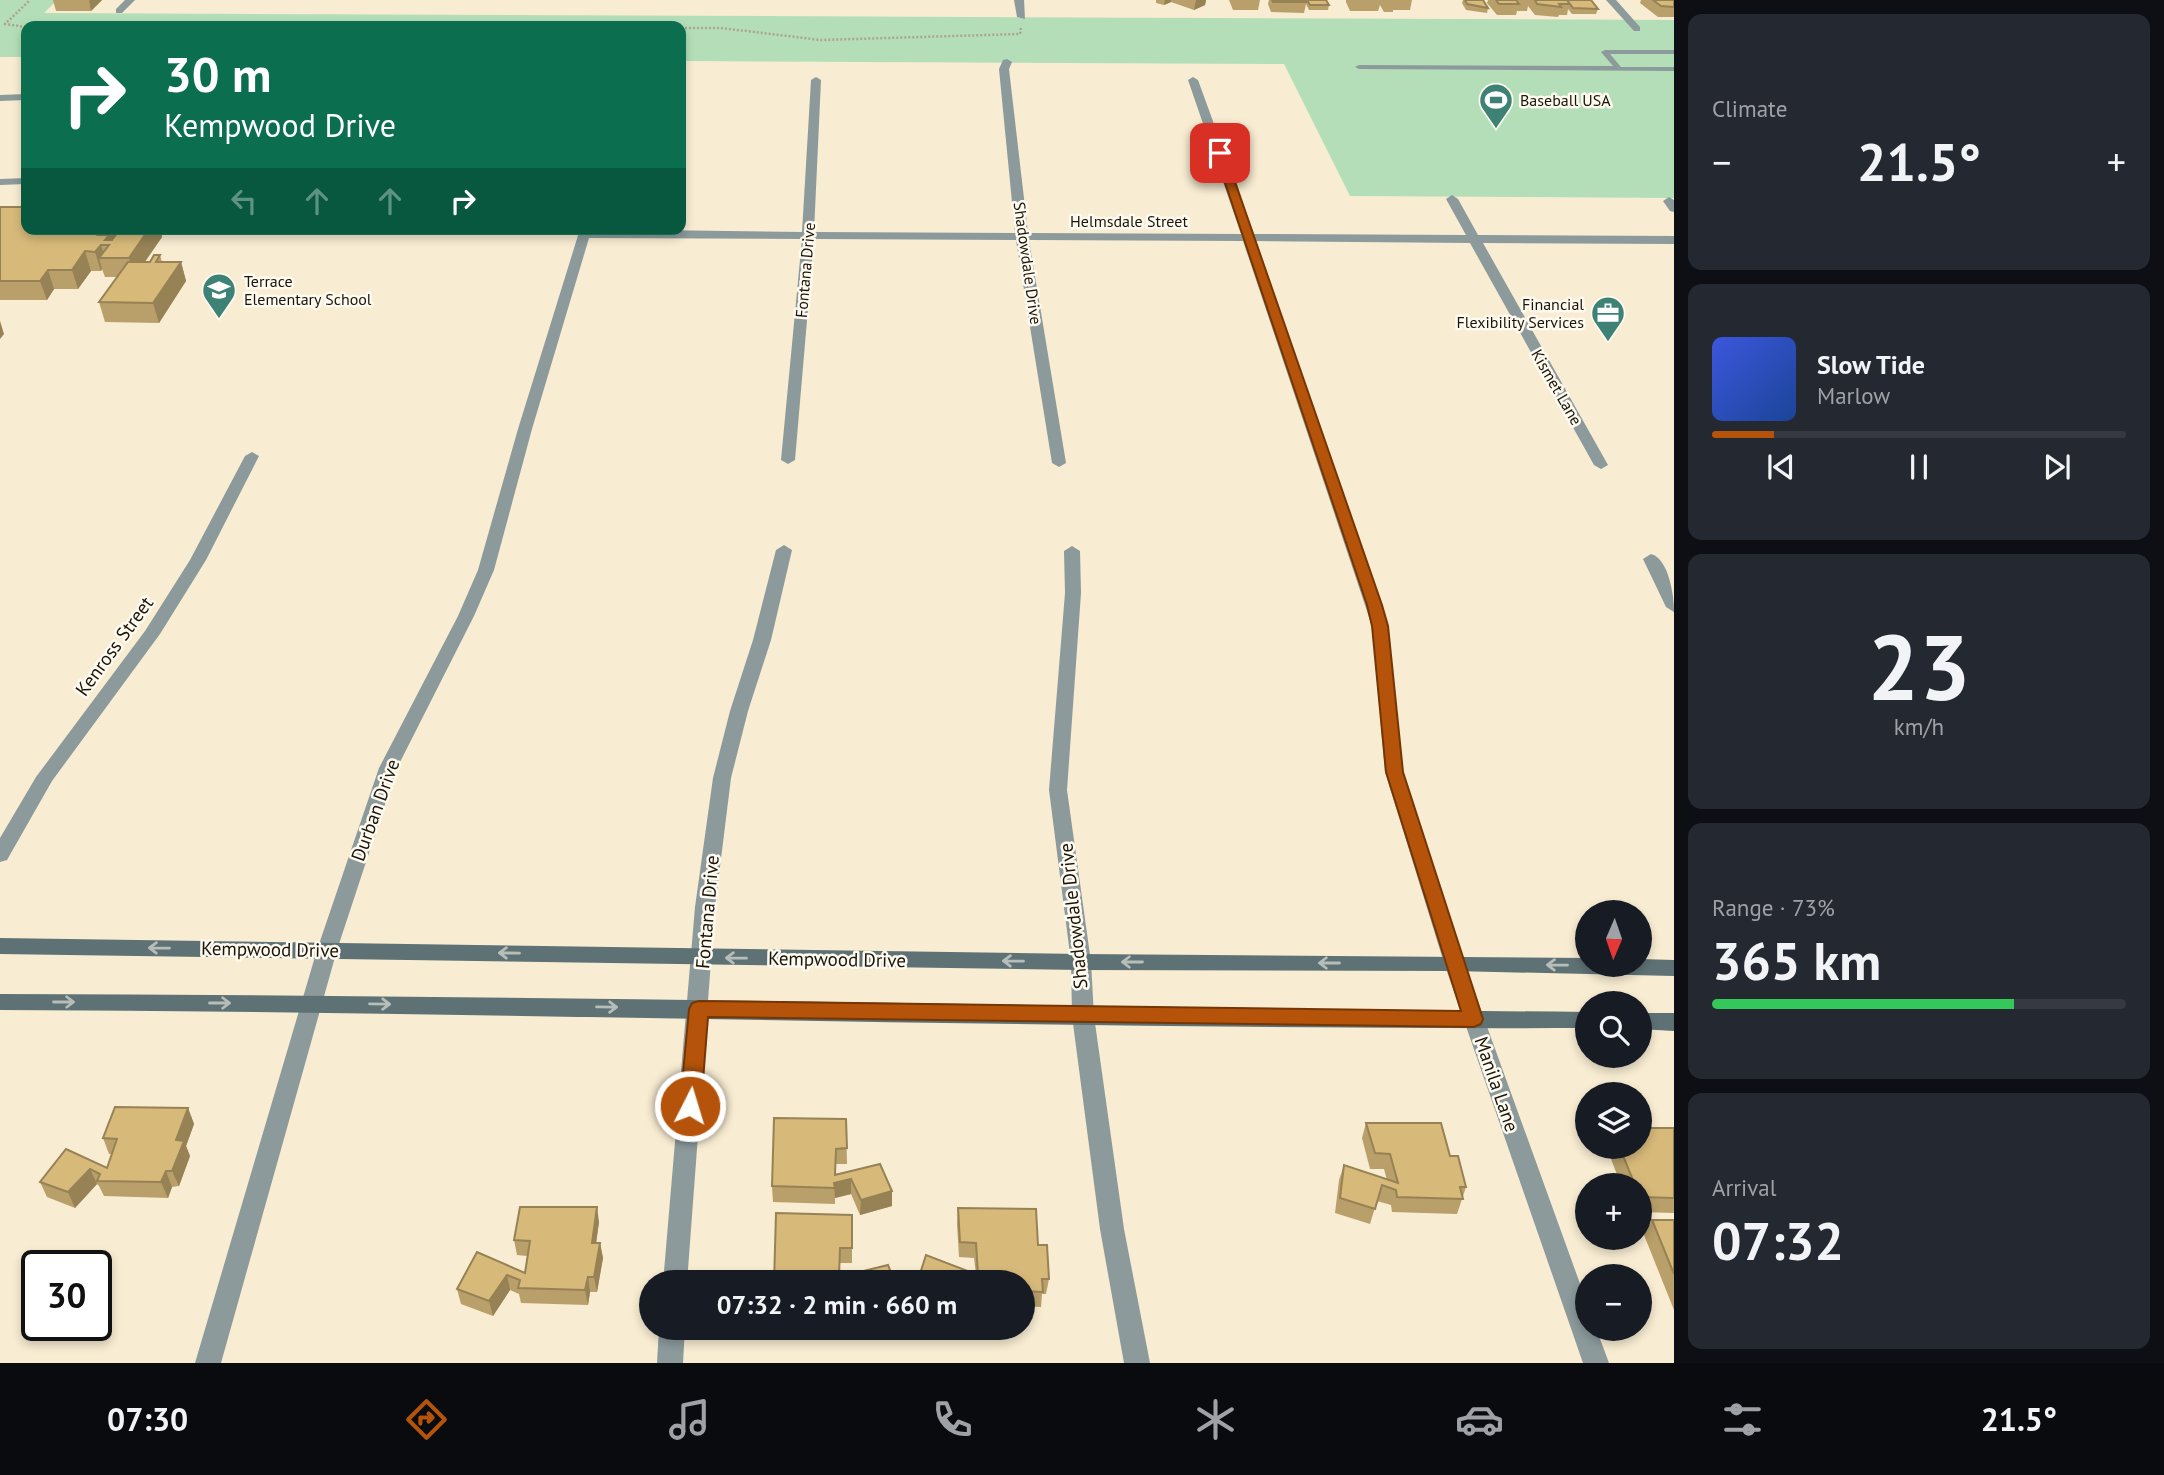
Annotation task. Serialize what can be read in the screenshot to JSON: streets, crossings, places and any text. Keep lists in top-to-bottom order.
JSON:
{
  "streets": {
    "main road": ["Kempwood Drive"],
    "street": [
      "Helmsdale Street",
      "Shadowdale Drive",
      "Fontana Drive",
      "Kismet Lane",
      "Kenross Street",
      "Durban Drive",
      "Manila Lane"
    ]
  },
  "crossings": [
    ["Helmsdale Street", "Shadowdale Drive"],
    ["Helmsdale Street", "Fontana Drive"],
    ["Helmsdale Street", "Kismet Lane"],
    ["Helmsdale Street", "Manila Lane"],
    ["Shadowdale Drive", "Kempwood Drive"],
    ["Fontana Drive", "Kempwood Drive"],
    ["Durban Drive", "Kempwood Drive"],
    ["Kempwood Drive", "Manila Lane"]
  ],
  "places": {
    "sports": ["Baseball USA"],
    "school or university": ["Terrace Elementary School"],
    "office": ["Financial Flexibility Services"]
  },
  "north": "bottom",
  "page": {
    "tile": [
      "Climate",
      ["23", "km/h"],
      ["Range · 73%", "365 km"],
      ["Arrival", "07:32"]
    ],
    "turn": ["30 m", "Kempwood Drive"],
    "heat": ["−", "21.5°", "+"],
    "song": ["Slow Tide", "Marlow"],
    "map_buttons": ["+", "−"],
    "limit": "30",
    "trip": "07:32 · 2 min · 660 m",
    "tabs": ["07:30", "21.5°"]
  }
}
